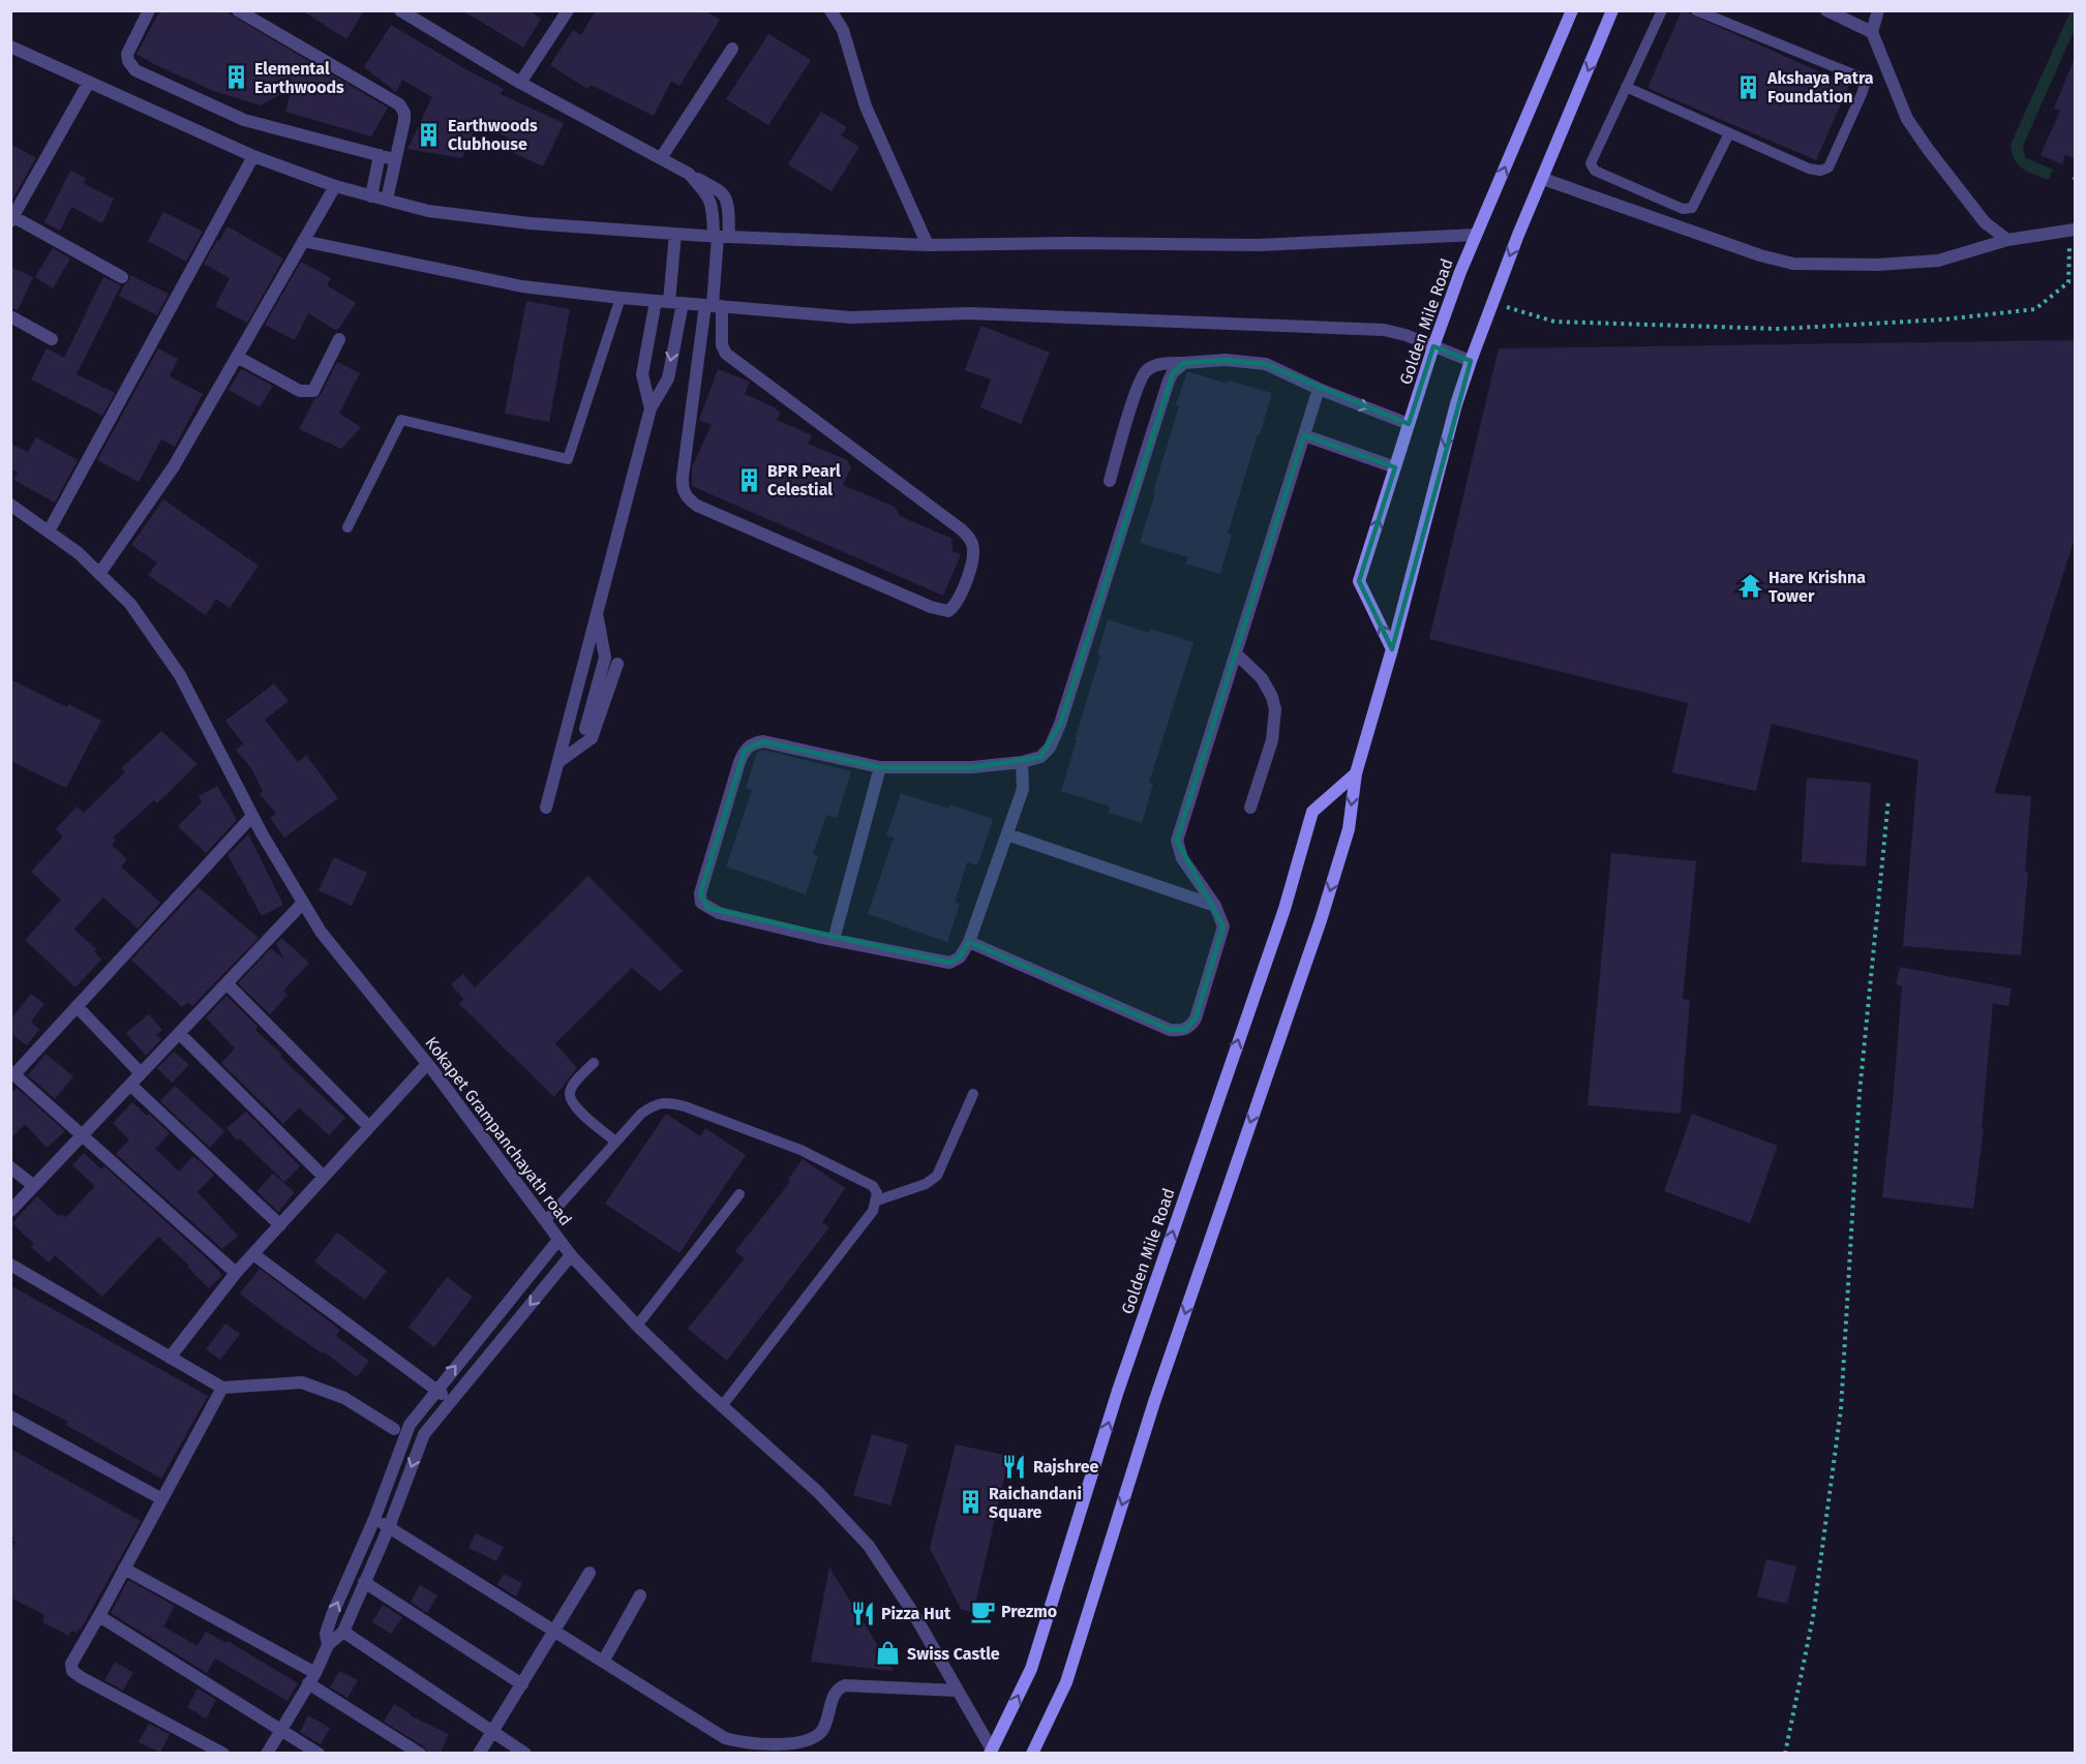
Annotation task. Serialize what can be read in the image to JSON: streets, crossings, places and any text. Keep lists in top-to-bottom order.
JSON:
{
  "streets": {
    "street": ["Golden Mile Road", "Kokapet Grampanchayath road"]
  },
  "crossings": [
    ["Golden Mile Road", "Kokapet Grampanchayath road"]
  ],
  "places": {
    "building": [
      "Elemental Earthwoods",
      "Akshaya Patra Foundation",
      "Earthwoods Clubhouse",
      "BPR Pearl Celestial",
      "Raichandani Square"
    ],
    "temple": ["Hare Krishna Tower"],
    "restaurant": ["Rajshree", "Pizza Hut"],
    "cafe": ["Prezmo"],
    "shop": ["Swiss Castle"]
  }
}
